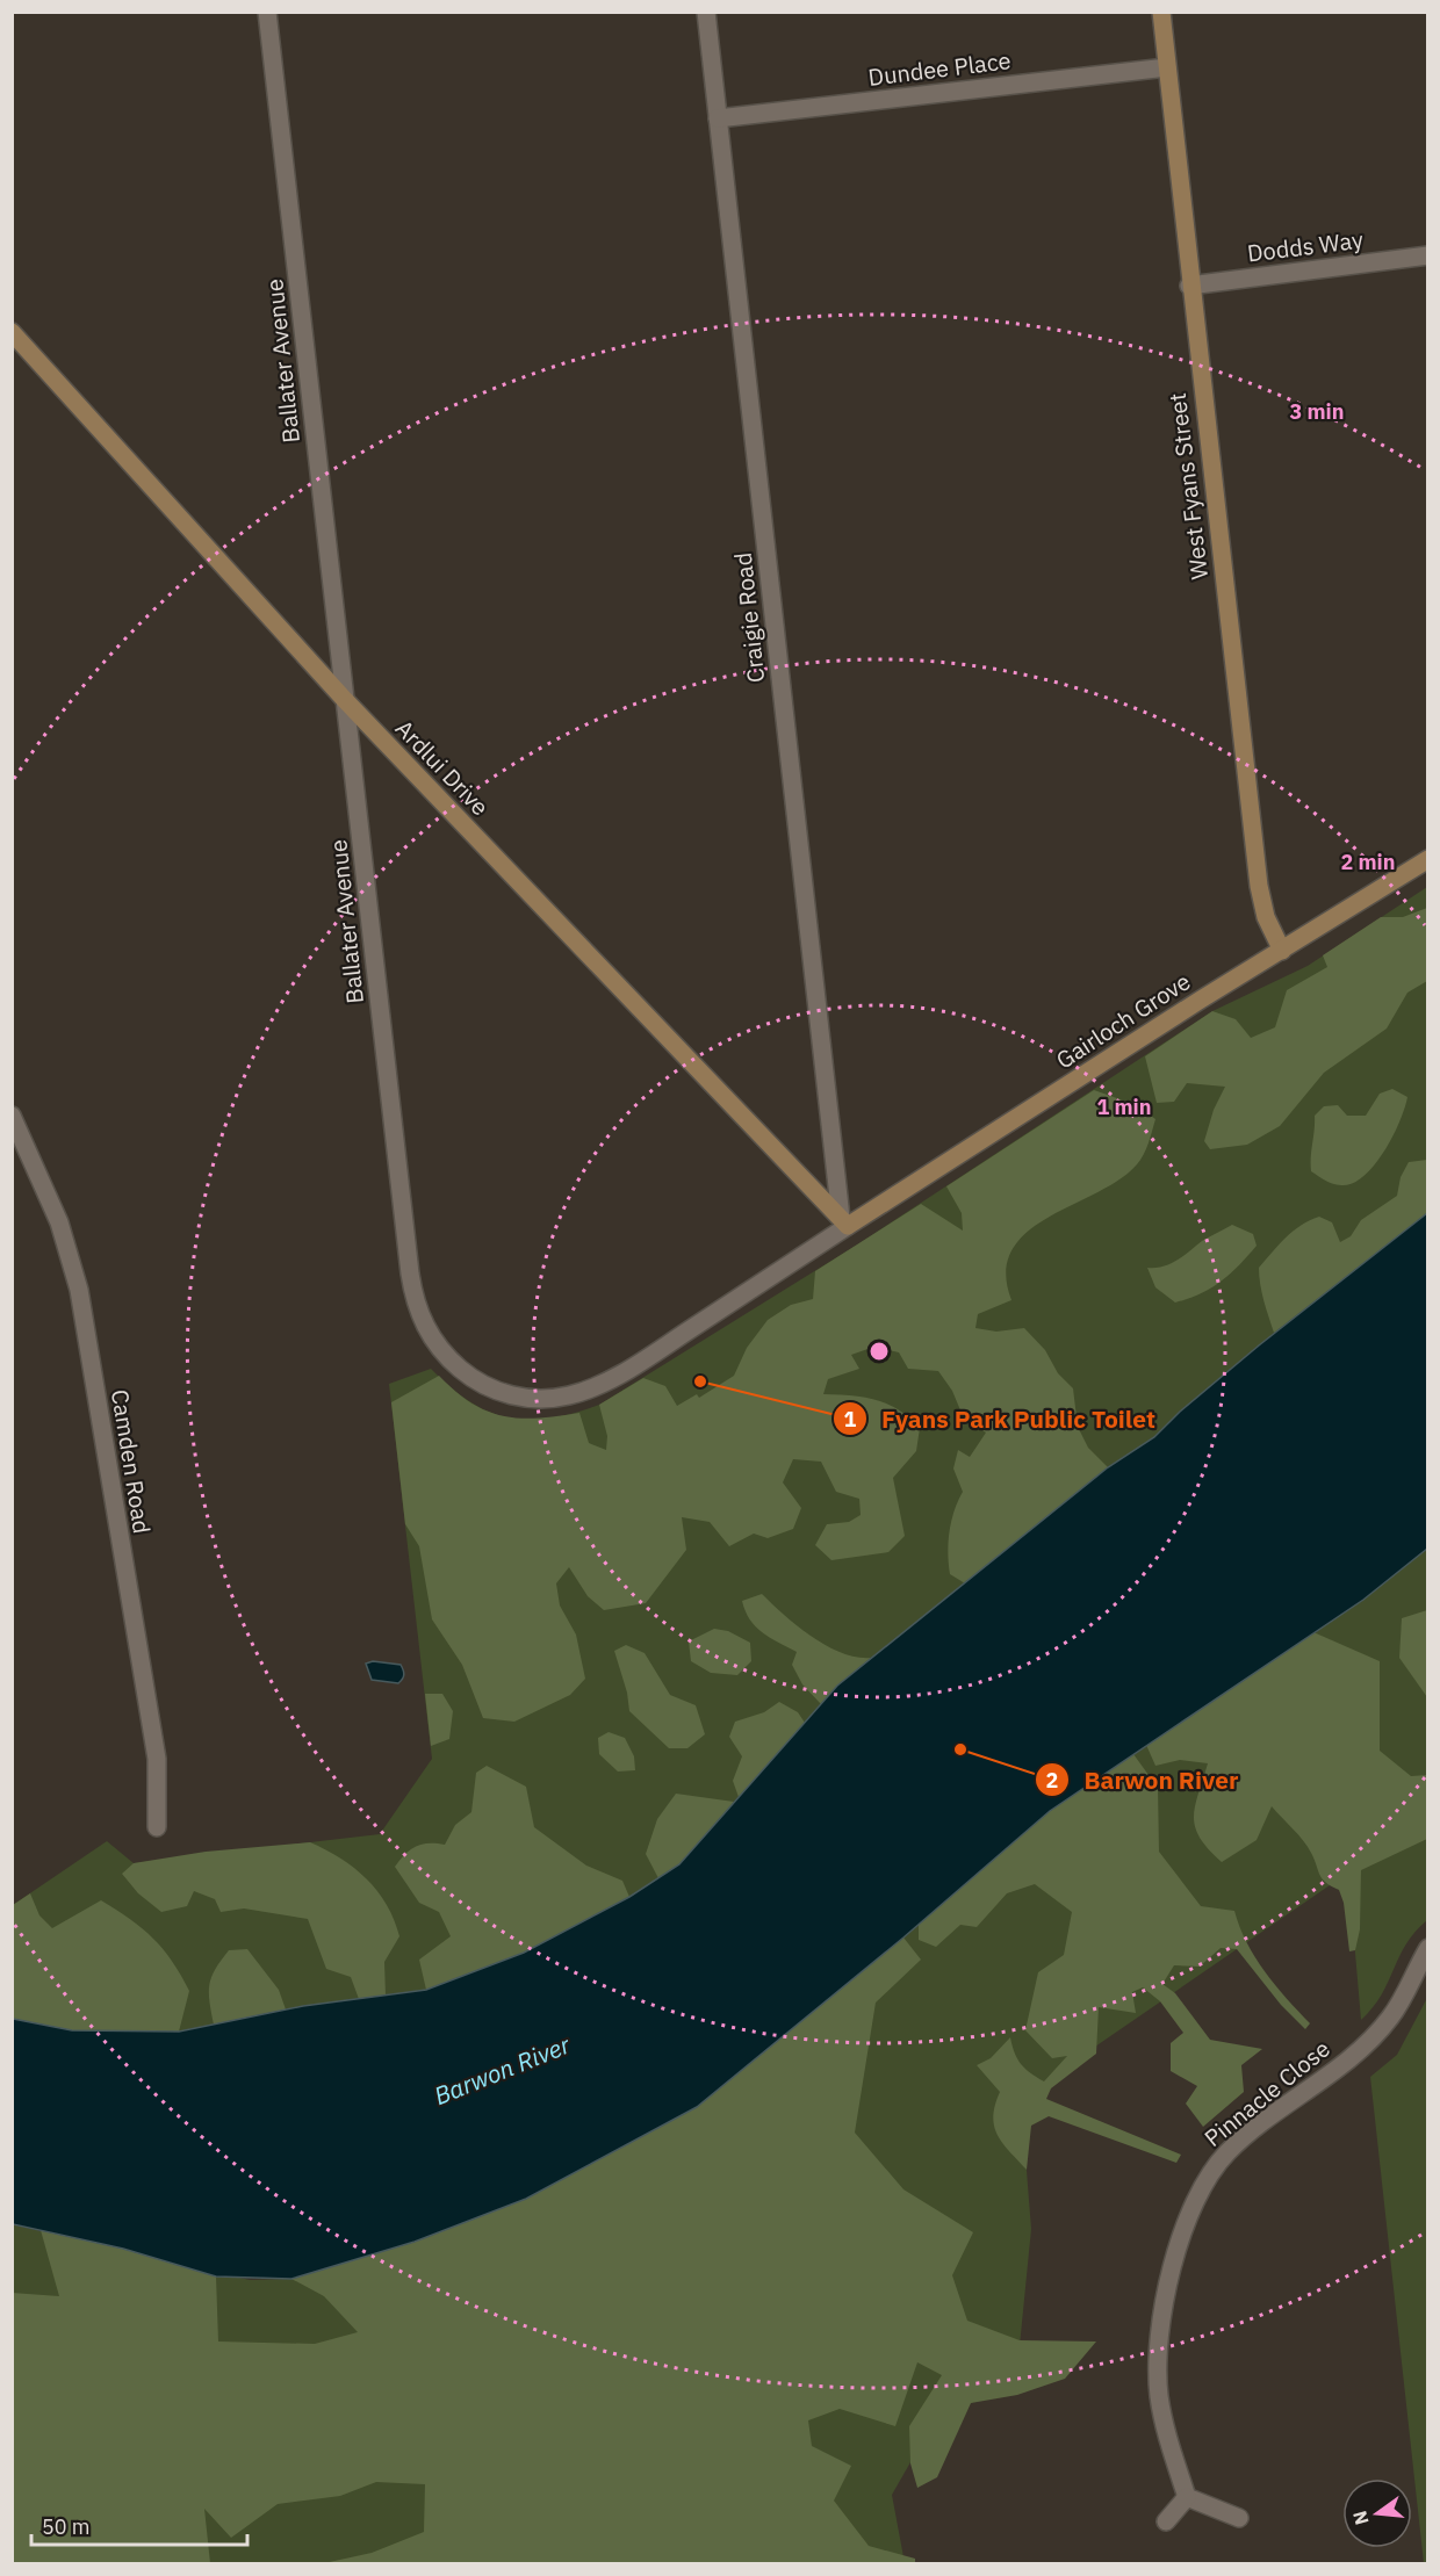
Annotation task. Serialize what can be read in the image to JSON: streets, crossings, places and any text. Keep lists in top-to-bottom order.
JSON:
{
  "streets": {
    "street": [
      "Dundee Place",
      "Dodds Way",
      "Ballater Avenue",
      "West Fyans Street",
      "Craigie Road",
      "Ardlui Drive",
      "Gairloch Grove",
      "Camden Road",
      "Pinnacle Close"
    ]
  },
  "crossings": [
    ["Dundee Place", "West Fyans Street"],
    ["Dundee Place", "Craigie Road"],
    ["Dodds Way", "West Fyans Street"],
    ["Ballater Avenue", "Craigie Road"],
    ["Ballater Avenue", "Ardlui Drive"],
    ["Ballater Avenue", "Gairloch Grove"],
    ["West Fyans Street", "Gairloch Grove"],
    ["Craigie Road", "Ardlui Drive"],
    ["Craigie Road", "Gairloch Grove"],
    ["Ardlui Drive", "Gairloch Grove"]
  ],
  "water": ["Barwon River"],
  "places": ["Fyans Park Public Toilet", "Barwon River"],
  "scale_bar": "50 m",
  "north": "left",
  "rings": ["3 min", "2 min", "1 min"]
}
